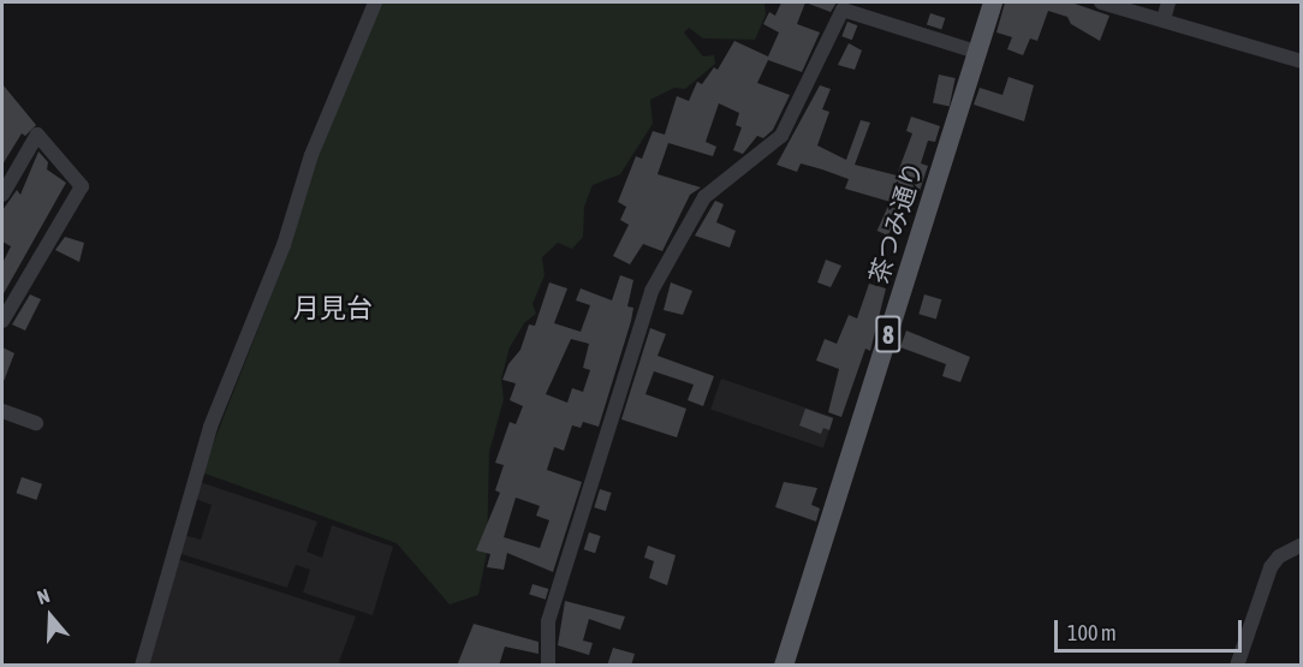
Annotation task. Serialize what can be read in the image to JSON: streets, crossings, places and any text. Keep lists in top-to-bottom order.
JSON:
{
  "streets": {
    "main road": ["茶つみ通り", "8"]
  },
  "districts": ["月見台"],
  "scale_bar": "100 m",
  "north": "top"
}
